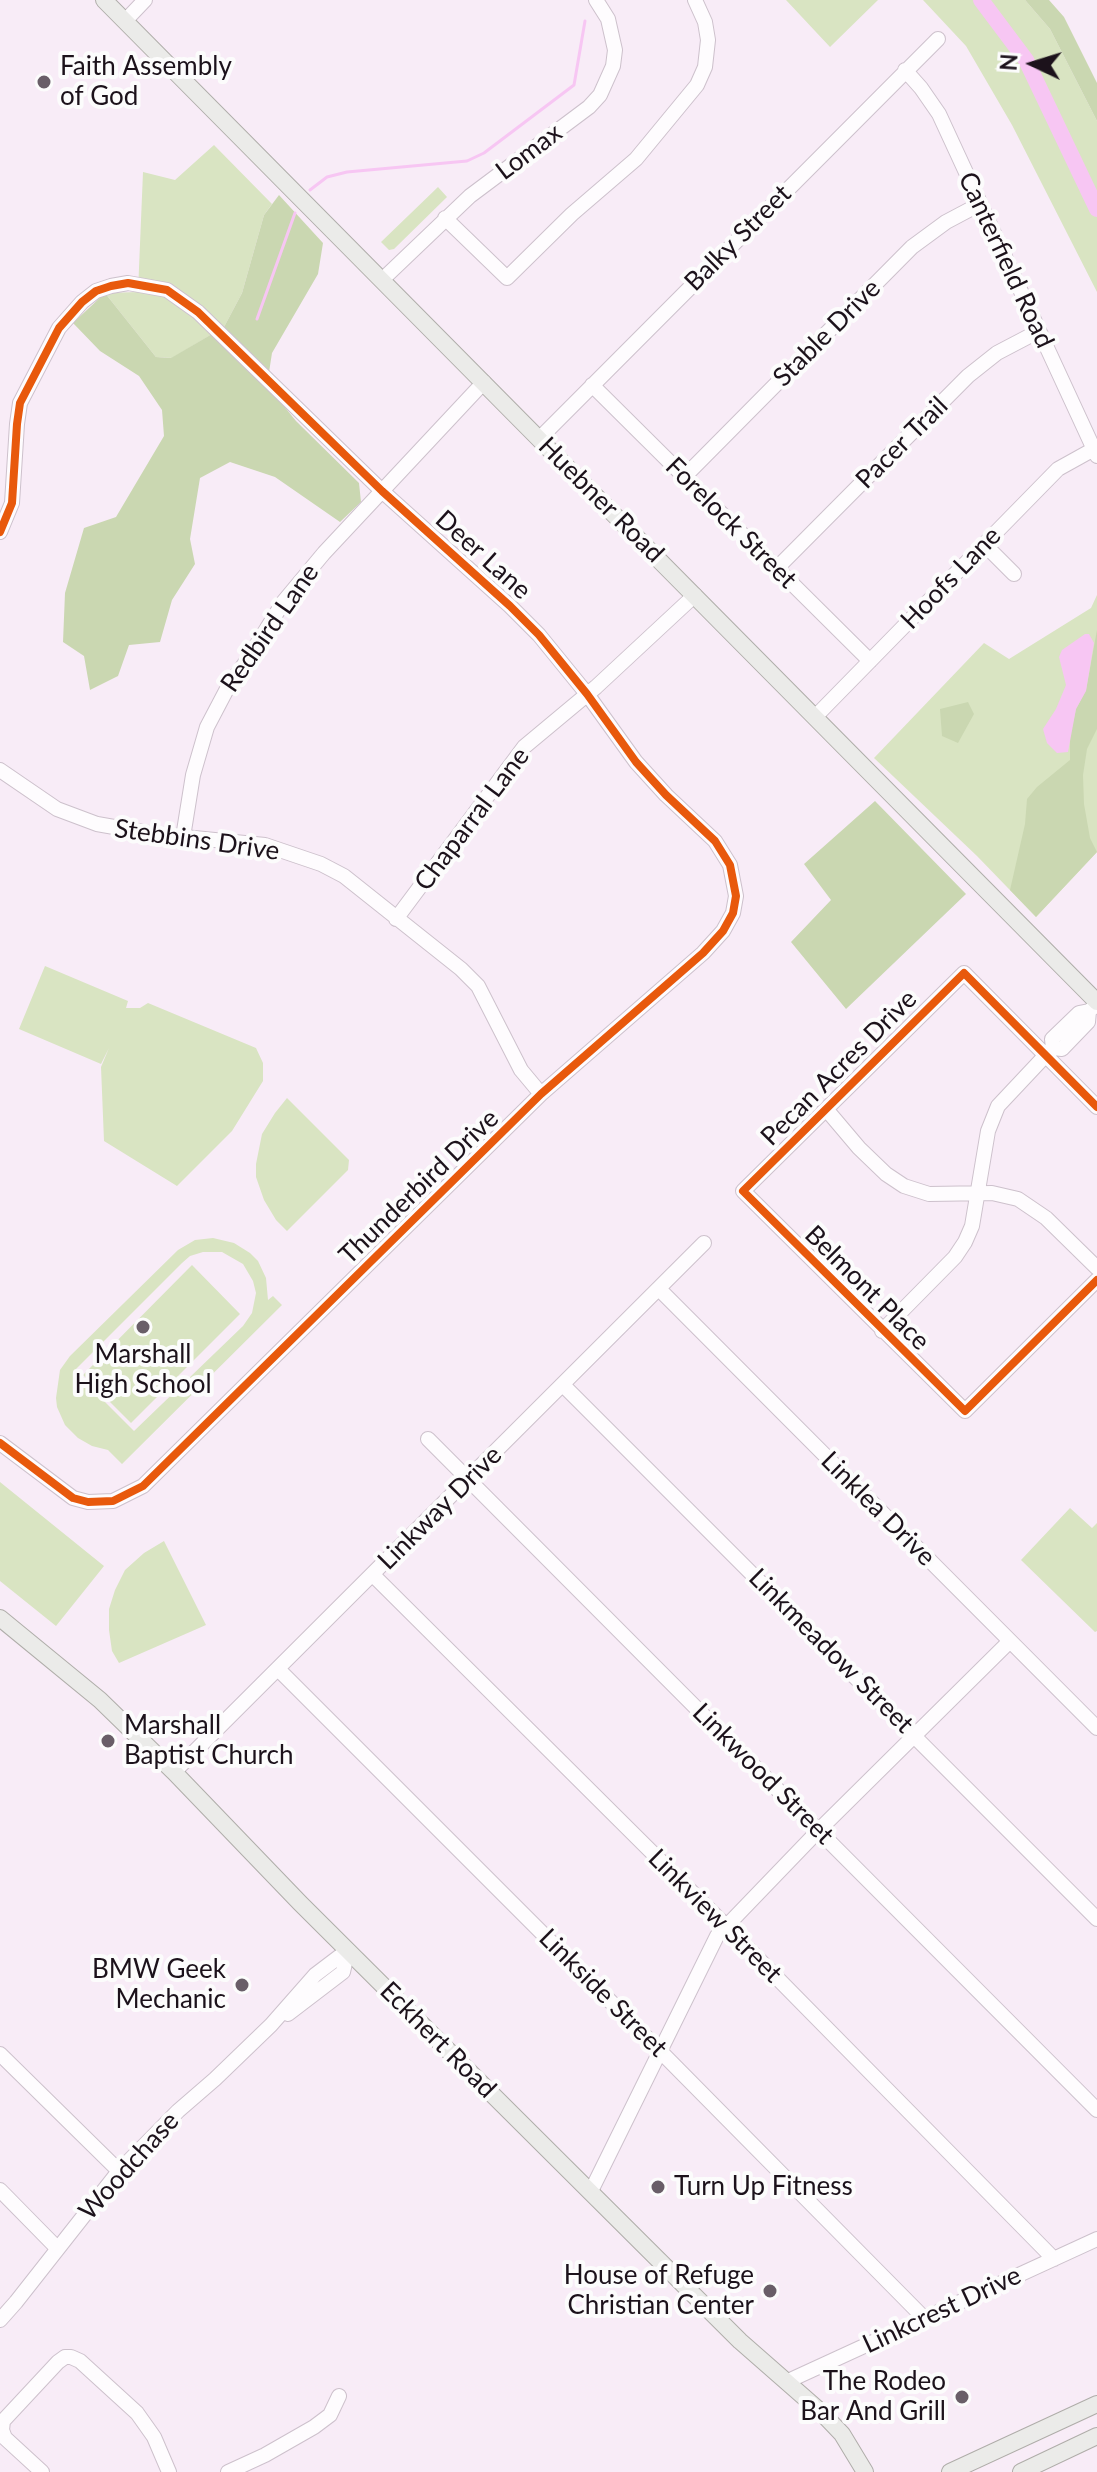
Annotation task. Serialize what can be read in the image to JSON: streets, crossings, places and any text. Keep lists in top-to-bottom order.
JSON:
{
  "streets": {
    "main road": ["Huebner Road", "Eckhert Road"],
    "street": [
      "Lomax",
      "Balky Street",
      "Canterfield Road",
      "Stable Drive",
      "Pacer Trail",
      "Forelock Street",
      "Deer Lane",
      "Hoofs Lane",
      "Redbird Lane",
      "Chaparral Lane",
      "Stebbins Drive",
      "Pecan Acres Drive",
      "Thunderbird Drive",
      "Belmont Place",
      "Linkway Drive",
      "Linklea Drive",
      "Linkmeadow Street",
      "Linkwood Street",
      "Linkview Street",
      "Linkside Street",
      "Woodchase",
      "Linkcrest Drive"
    ]
  },
  "crossings": [
    ["Lomax", "Huebner Road"],
    ["Balky Street", "Canterfield Road"],
    ["Balky Street", "Huebner Road"],
    ["Balky Street", "Forelock Street"],
    ["Canterfield Road", "Stable Drive"],
    ["Canterfield Road", "Pacer Trail"],
    ["Canterfield Road", "Hoofs Lane"],
    ["Stable Drive", "Forelock Street"],
    ["Pacer Trail", "Forelock Street"],
    ["Huebner Road", "Hoofs Lane"],
    ["Huebner Road", "Redbird Lane"],
    ["Huebner Road", "Chaparral Lane"],
    ["Forelock Street", "Hoofs Lane"],
    ["Deer Lane", "Redbird Lane"],
    ["Deer Lane", "Chaparral Lane"],
    ["Deer Lane", "Thunderbird Drive"],
    ["Redbird Lane", "Stebbins Drive"],
    ["Chaparral Lane", "Stebbins Drive"],
    ["Stebbins Drive", "Thunderbird Drive"],
    ["Pecan Acres Drive", "Belmont Place"],
    ["Linkway Drive", "Linklea Drive"],
    ["Linkway Drive", "Linkmeadow Street"],
    ["Linkway Drive", "Linkwood Street"],
    ["Linkway Drive", "Linkview Street"],
    ["Linkway Drive", "Linkside Street"],
    ["Linkway Drive", "Eckhert Road"],
    ["Linkview Street", "Linkcrest Drive"],
    ["Linkside Street", "Linkcrest Drive"],
    ["Eckhert Road", "Woodchase"],
    ["Eckhert Road", "Linkcrest Drive"]
  ],
  "places": [
    "Faith Assembly of God",
    "Marshall High School",
    "Marshall Baptist Church",
    "BMW Geek Mechanic",
    "Turn Up Fitness",
    "House of Refuge Christian Center",
    "The Rodeo Bar And Grill"
  ],
  "north": "left"
}
